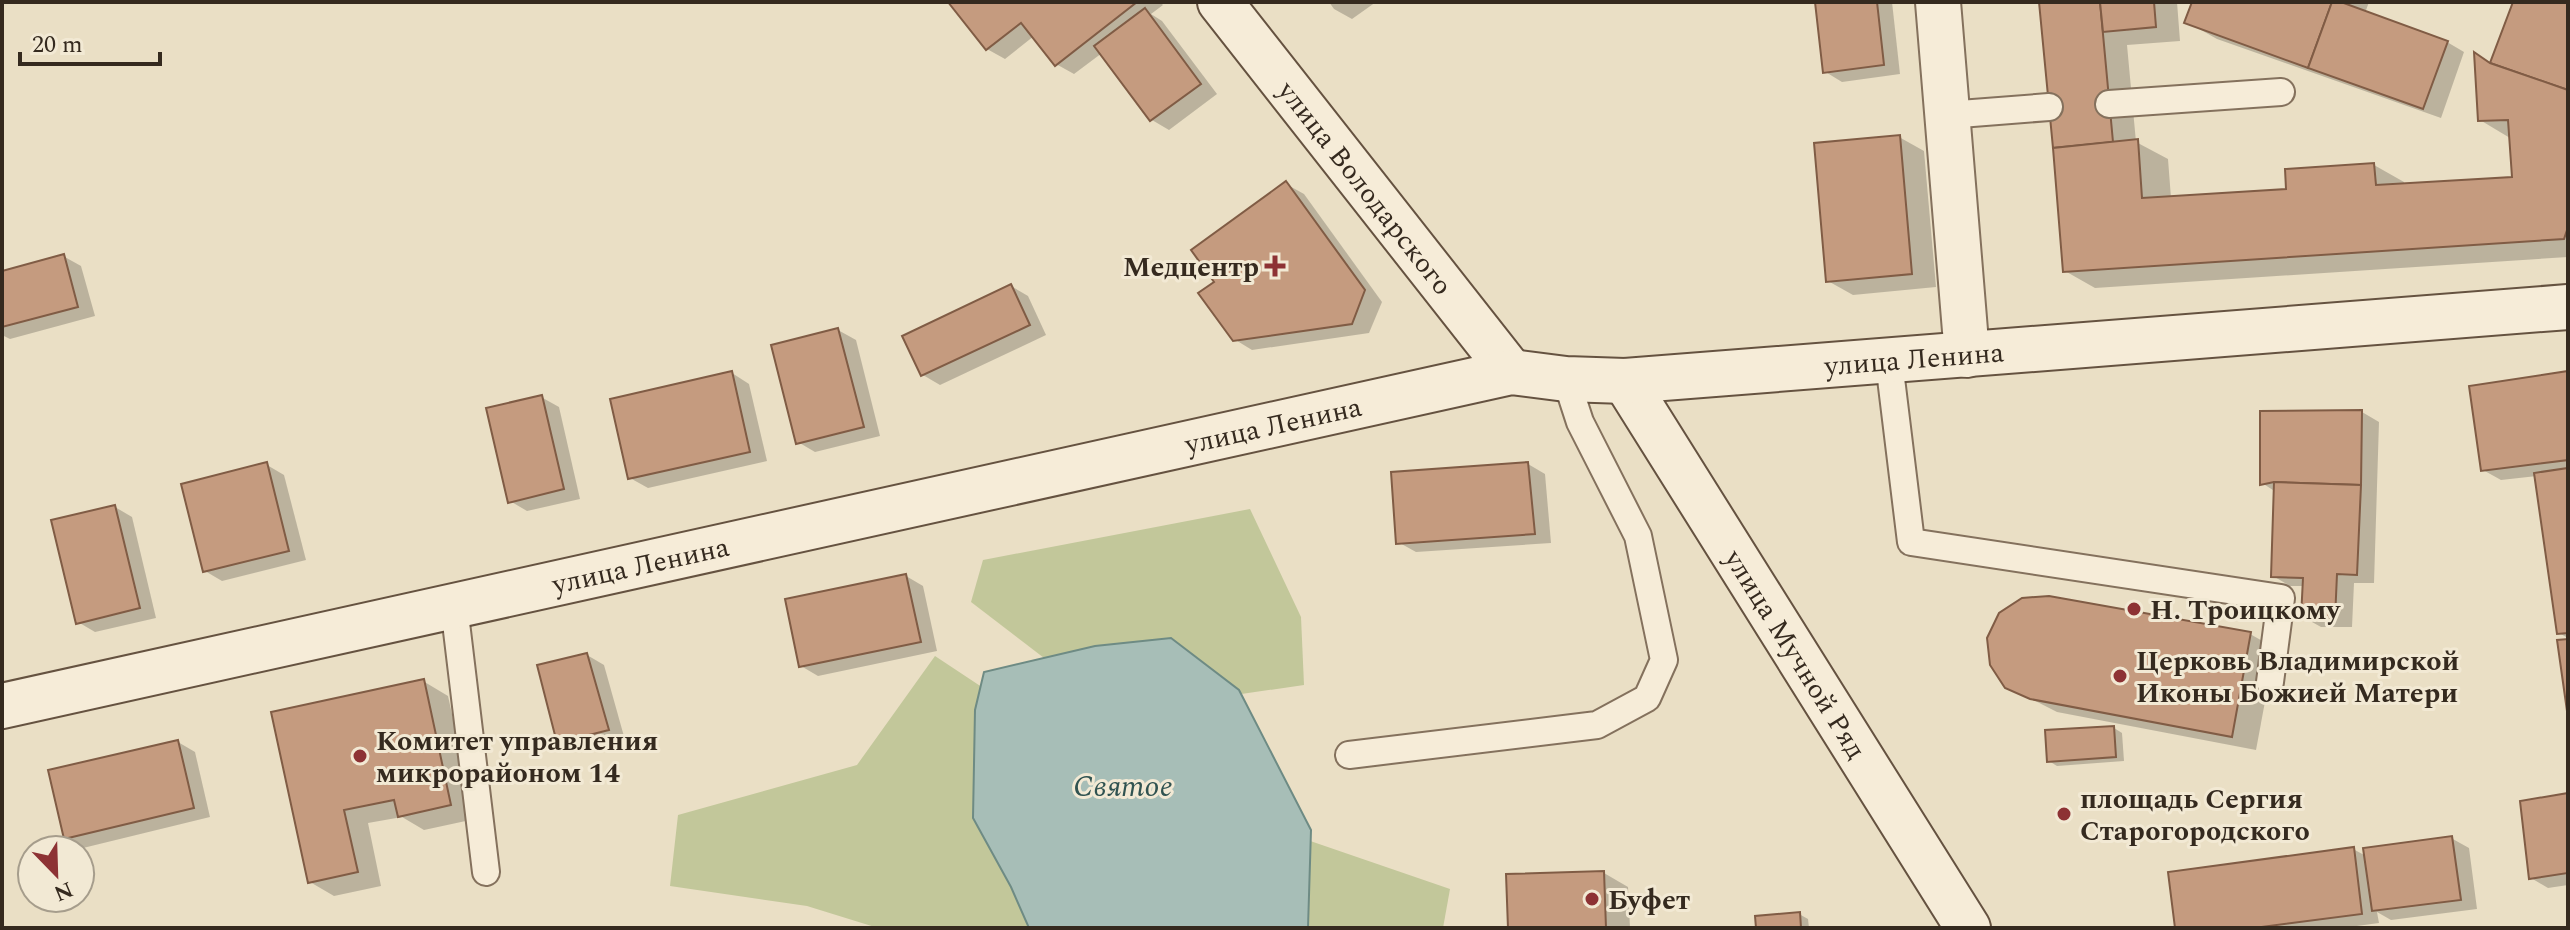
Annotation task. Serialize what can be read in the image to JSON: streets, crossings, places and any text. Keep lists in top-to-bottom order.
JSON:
{
  "streets": {
    "street": ["улица Володарского", "улица Ленина", "улица Мучной Ряд"]
  },
  "crossings": [
    ["улица Володарского", "улица Ленина"],
    ["улица Ленина", "улица Мучной Ряд"]
  ],
  "water": ["Святое"],
  "places": {
    "health": ["Медцентр"],
    "other": [
      "Н. Троицкому",
      "Церковь Владимирской Иконы Божией Матери",
      "Комитет управления микрорайоном 14",
      "площадь Сергия Старогородского",
      "Буфет"
    ]
  },
  "scale_bar": "20 m",
  "north": "bottom right"
}
